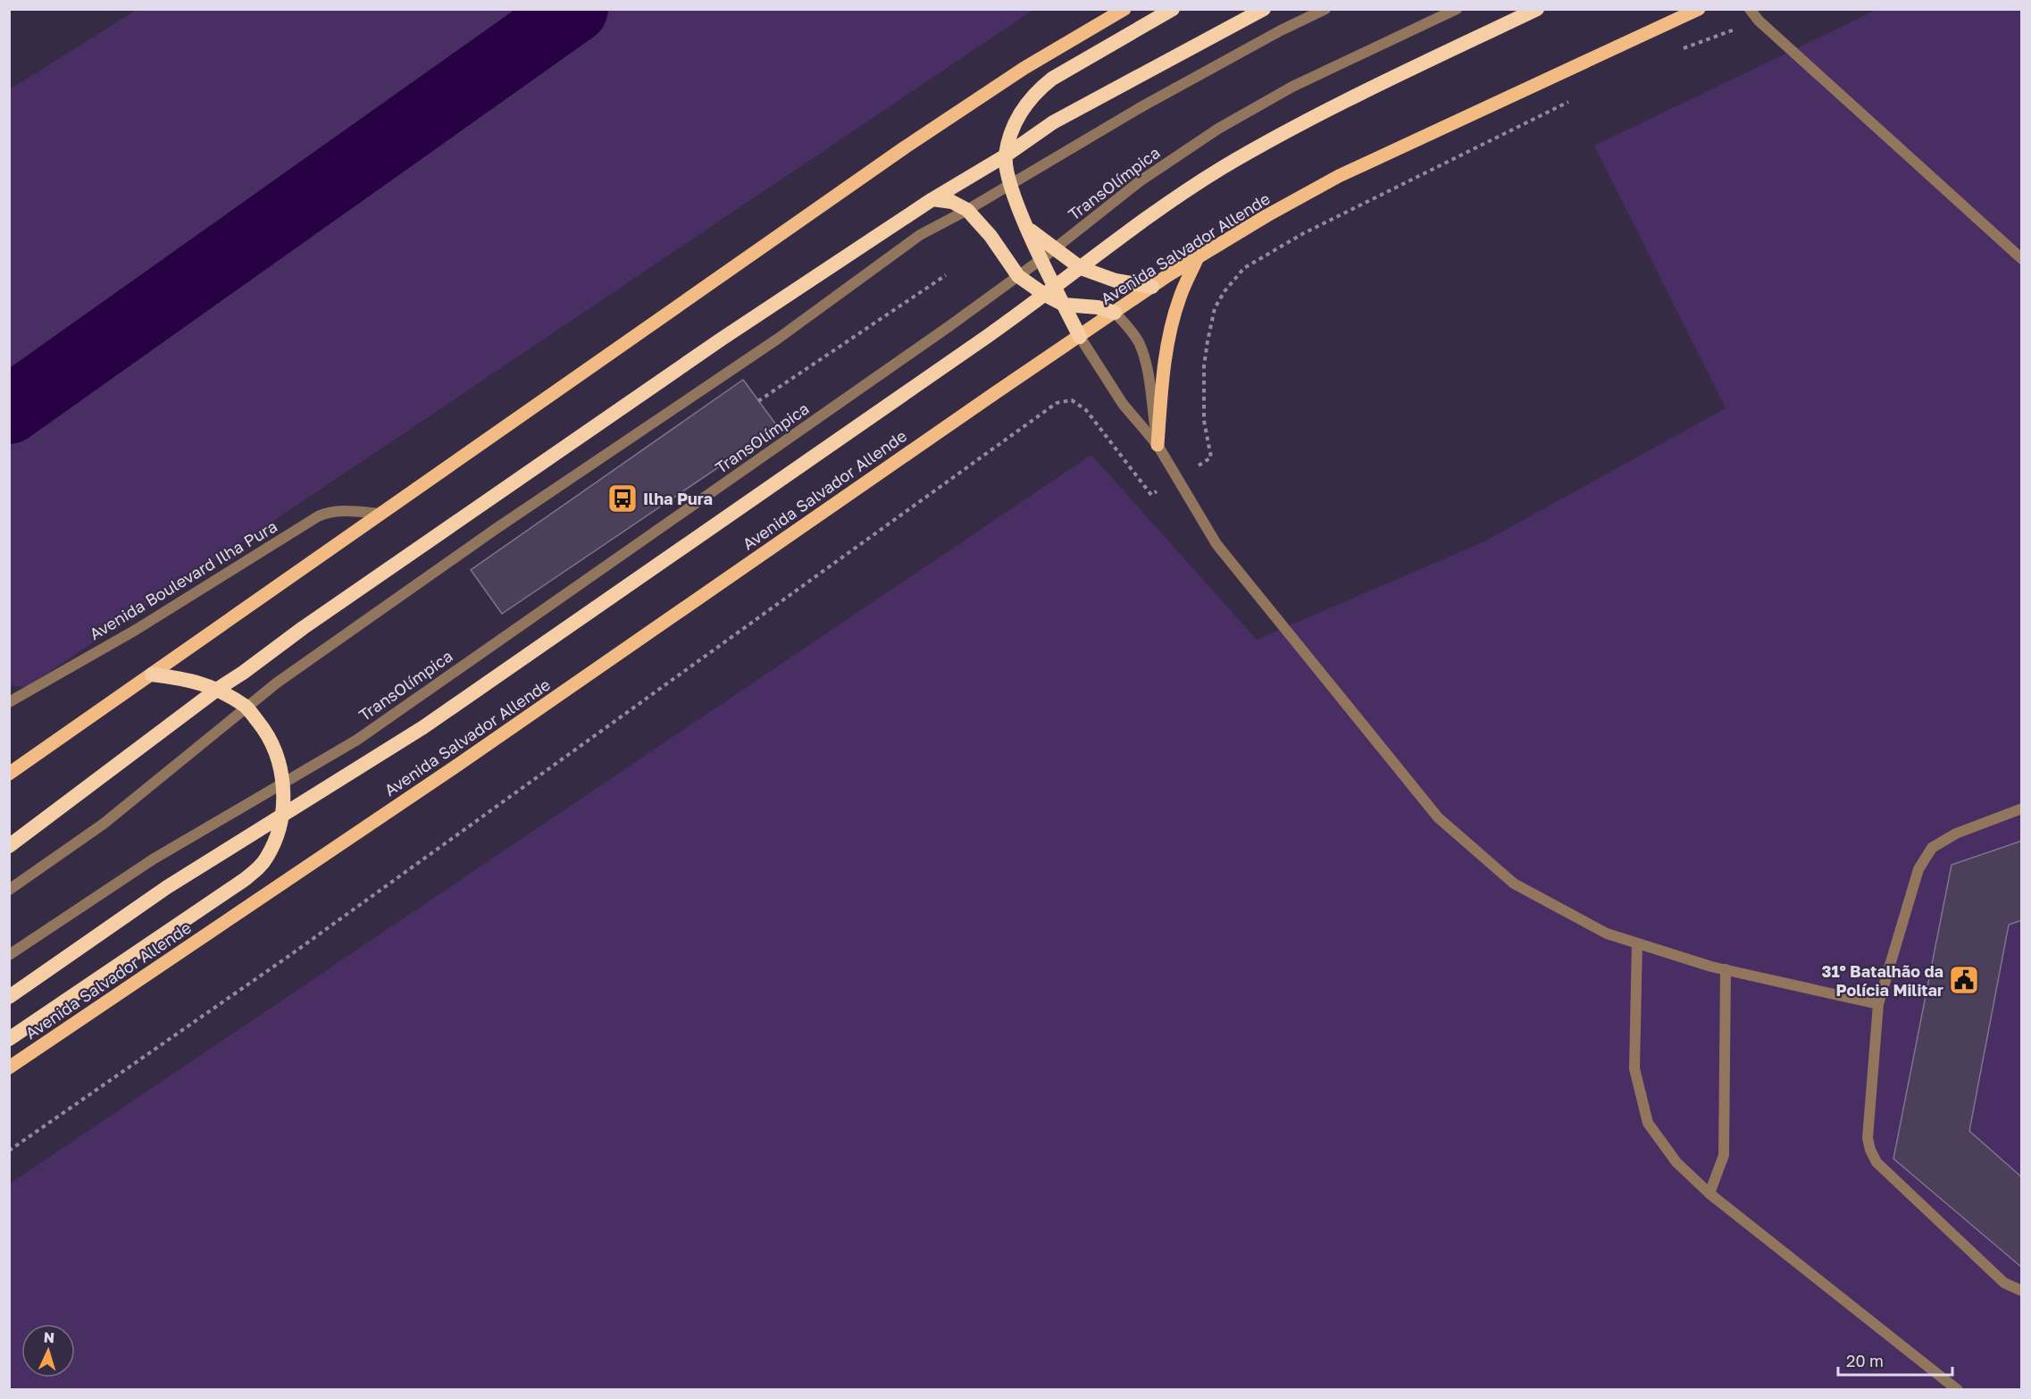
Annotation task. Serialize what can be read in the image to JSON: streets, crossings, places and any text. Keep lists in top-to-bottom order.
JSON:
{
  "streets": {
    "highway": ["Avenida Salvador Allende"],
    "street": ["TransOlímpica", "Avenida Boulevard Ilha Pura"]
  },
  "places": {
    "bus stop": ["Ilha Pura"],
    "public building": ["31º Batalhão da Polícia Militar"]
  },
  "scale_bar": "20 m",
  "north": "top"
}
